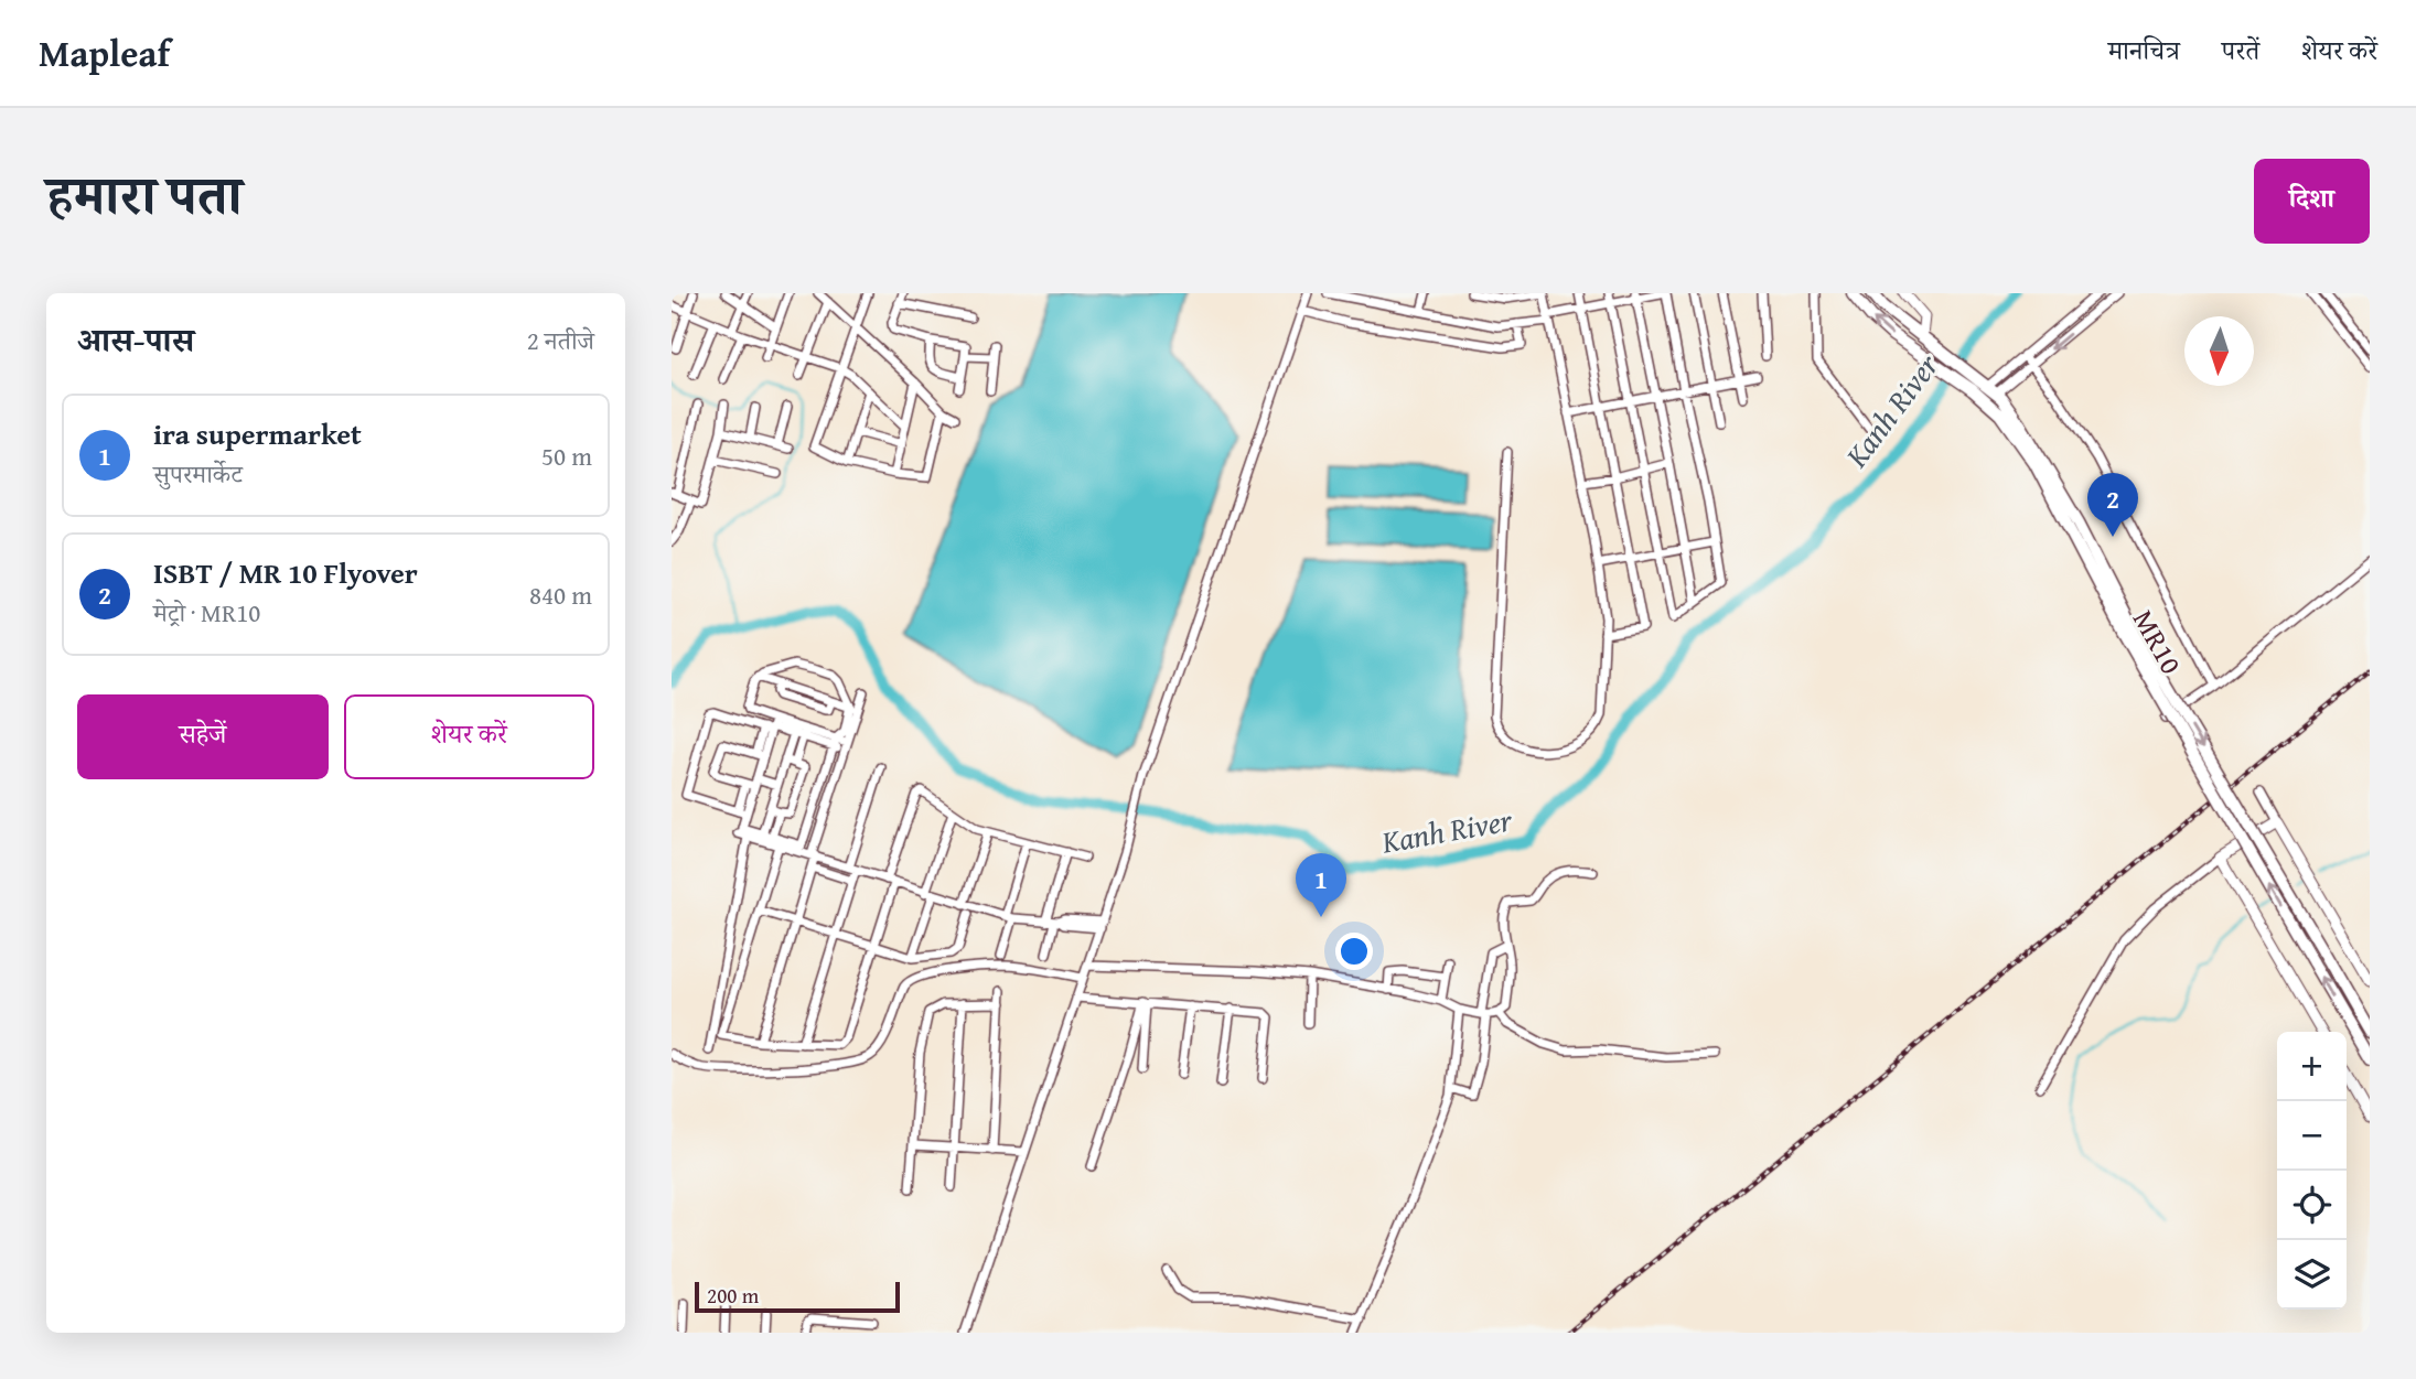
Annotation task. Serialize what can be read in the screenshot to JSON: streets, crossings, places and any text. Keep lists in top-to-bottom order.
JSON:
{
  "streets": {
    "main road": ["MR10"]
  },
  "water": ["Kanh River"],
  "scale_bar": "200 m",
  "north": "bottom",
  "page": {
    "header": "Mapleaf",
    "nav": ["मानचित्र", "परतें", "शेयर करें"],
    "title": "हमारा पता",
    "buttons": [
      "दिशा",
      ["सहेजें", "शेयर करें"]
    ],
    "heading": ["आस-पास", "2 नतीजे"],
    "list": [
      {
        "mark": "1",
        "name": "ira supermarket",
        "note": "सुपरमार्केट",
        "value": "50 m"
      },
      {
        "mark": "2",
        "name": "ISBT / MR 10 Flyover",
        "note": "मेट्रो · MR10",
        "value": "840 m"
      }
    ],
    "pins": ["2", "1"],
    "map_buttons": ["+", "−"],
    "scale": "200 m"
  }
}
